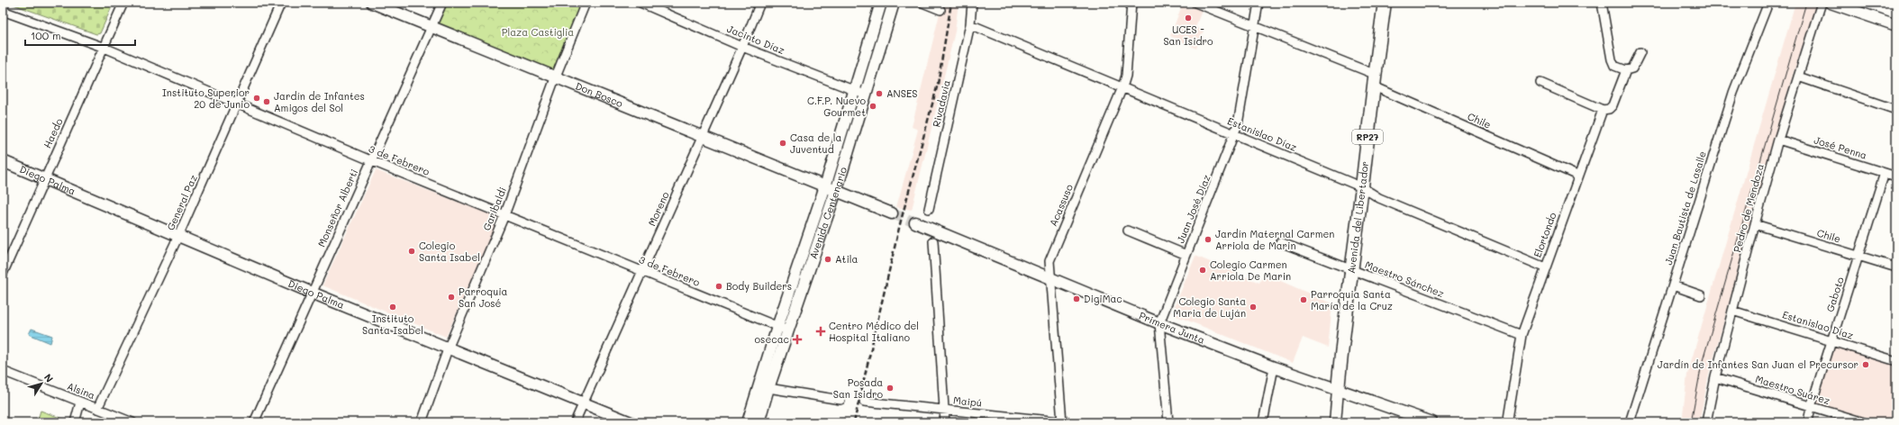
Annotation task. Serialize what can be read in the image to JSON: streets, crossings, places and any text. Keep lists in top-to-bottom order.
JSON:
{
  "streets": {
    "main road": ["RP27", "Avenida del Libertador"],
    "street": [
      "Jacinto Díaz",
      "Don Bosco",
      "Rivadavia",
      "Chile",
      "Haedo",
      "Estanislao Díaz",
      "José Penna",
      "3 de Febrero",
      "Diego Palma",
      "General Paz",
      "Acassuso",
      "Monseñor Alberti",
      "Juan Bautista de Lasalle",
      "Pedro de Mendoza",
      "Garibaldi",
      "Moreno",
      "Juan José Díaz",
      "Avenida Centenario",
      "Elortondo",
      "Maestro Sánchez",
      "Gaboto",
      "Primera Junta",
      "Maestro Suárez",
      "Alsina",
      "Maipú"
    ]
  },
  "crossings": [
    ["Jacinto Díaz", "Moreno"],
    ["Jacinto Díaz", "Avenida Centenario"],
    ["Don Bosco", "Monseñor Alberti"],
    ["Don Bosco", "Garibaldi"],
    ["Don Bosco", "Moreno"],
    ["Don Bosco", "Avenida Centenario"],
    ["Rivadavia", "Estanislao Díaz"],
    ["Chile", "Pedro de Mendoza"],
    ["Chile", "Juan José Díaz"],
    ["Chile", "Avenida del Libertador"],
    ["Chile", "Elortondo"],
    ["Chile", "Gaboto"],
    ["Haedo", "3 de Febrero"],
    ["Haedo", "Diego Palma"],
    ["Estanislao Díaz", "Acassuso"],
    ["Estanislao Díaz", "Pedro de Mendoza"],
    ["Estanislao Díaz", "Juan José Díaz"],
    ["Estanislao Díaz", "Avenida del Libertador"],
    ["Estanislao Díaz", "Elortondo"],
    ["Estanislao Díaz", "Gaboto"],
    ["RP27", "Avenida del Libertador"],
    ["RP27", "Primera Junta"],
    ["José Penna", "Pedro de Mendoza"],
    ["José Penna", "Gaboto"],
    ["3 de Febrero", "General Paz"],
    ["3 de Febrero", "Monseñor Alberti"],
    ["3 de Febrero", "Garibaldi"],
    ["3 de Febrero", "Moreno"],
    ["3 de Febrero", "Avenida Centenario"],
    ["Diego Palma", "General Paz"],
    ["Diego Palma", "Monseñor Alberti"],
    ["Diego Palma", "Garibaldi"],
    ["Diego Palma", "Moreno"],
    ["General Paz", "Alsina"],
    ["Acassuso", "Primera Junta"],
    ["Acassuso", "Maipú"],
    ["Pedro de Mendoza", "Maestro Suárez"],
    ["Juan José Díaz", "Primera Junta"],
    ["Avenida del Libertador", "Maestro Sánchez"],
    ["Avenida del Libertador", "Primera Junta"],
    ["Elortondo", "Maestro Sánchez"],
    ["Gaboto", "Maestro Suárez"]
  ],
  "parks": ["Plaza Castiglia"],
  "places": {
    "other": [
      "UCES - San Isidro",
      "ANSES",
      "Instituto Superior 20 de Junio",
      "Jardín de Infantes Amigos del Sol",
      "C.F.P. Nuevo Gourmet",
      "Casa de la Juventud",
      "Jardín Maternal Carmen Arriola de Marin",
      "Colegio Santa Isabel",
      "Atila",
      "Colegio Carmen Arriola De Marin",
      "Body Builders",
      "Parroquia San José",
      "DigiMac",
      "Parroquia Santa María de la Cruz",
      "Instituto Santa Isabel",
      "Colegio Santa Maria de Luján",
      "Jardín de Infantes San Juan el Precursor",
      "Posada San Isidro"
    ],
    "health": ["Centro Médico del Hospital Italiano", "osecac"]
  },
  "scale_bar": "100 m",
  "north": "top right"
}
